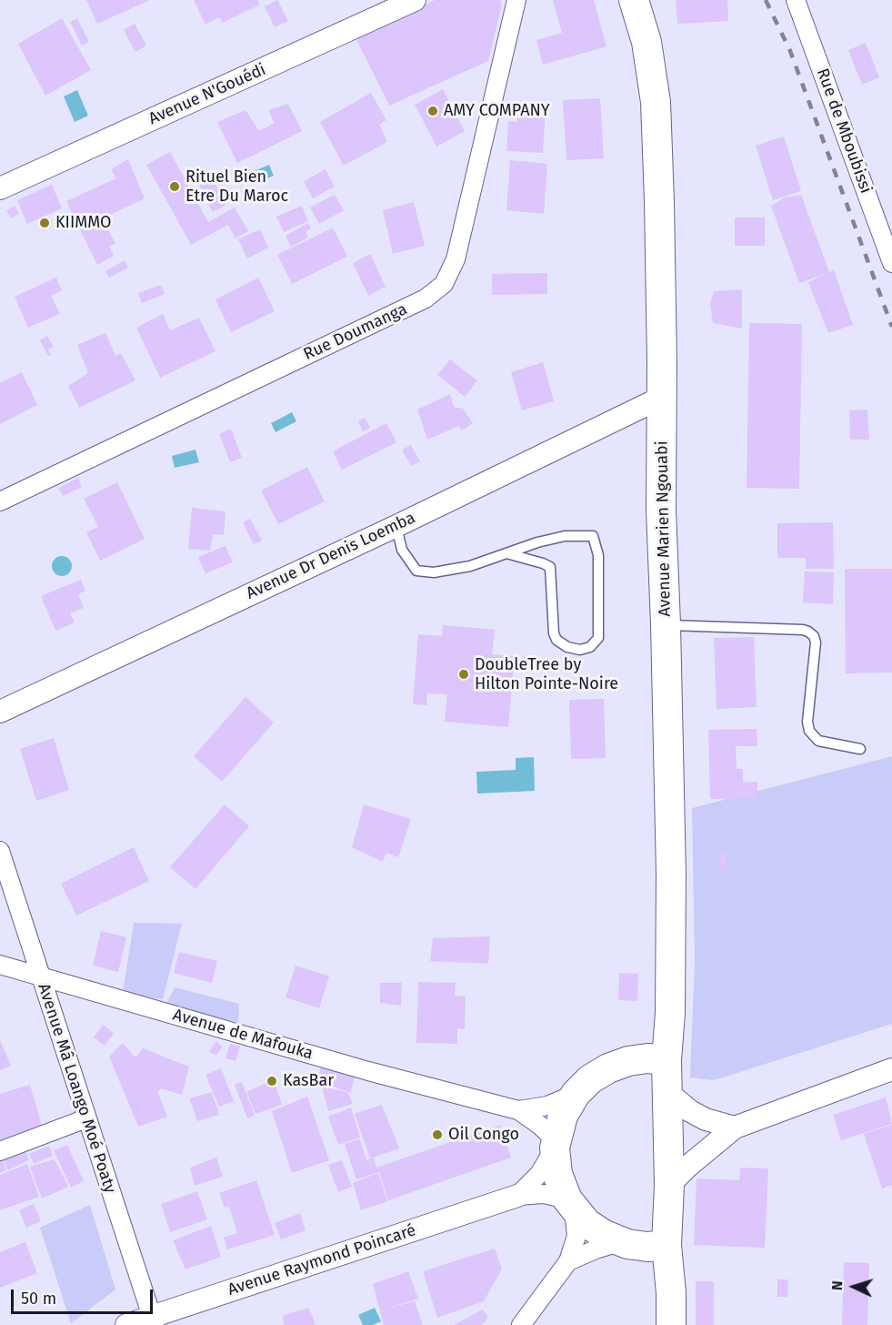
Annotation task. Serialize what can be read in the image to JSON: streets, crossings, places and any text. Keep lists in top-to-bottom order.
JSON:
{
  "streets": {
    "main road": ["Avenue Marien Ngouabi"],
    "street": [
      "Avenue N'Gouédi",
      "Rue de Mboubissi",
      "Rue Doumanga",
      "Avenue Dr Denis Loemba",
      "Avenue de Mafouka",
      "Avenue Mâ Loango Moé Poaty",
      "Avenue Raymond Poincaré"
    ]
  },
  "crossings": [
    ["Avenue Marien Ngouabi", "Avenue Dr Denis Loemba"],
    ["Avenue de Mafouka", "Avenue Mâ Loango Moé Poaty"],
    ["Avenue Mâ Loango Moé Poaty", "Avenue Raymond Poincaré"]
  ],
  "places": [
    "AMY COMPANY",
    "Rituel Bien Etre Du Maroc",
    "KIIMMO",
    "DoubleTree by Hilton Pointe-Noire",
    "KasBar",
    "Oil Congo"
  ],
  "scale_bar": "50 m",
  "north": "left"
}
